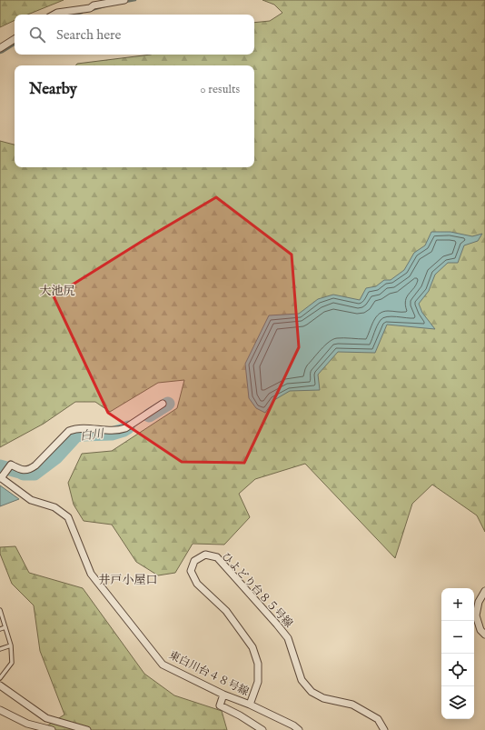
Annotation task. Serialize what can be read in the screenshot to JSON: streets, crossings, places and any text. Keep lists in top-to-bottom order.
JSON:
{
  "streets": {
    "street": ["ひよどり台８５号線", "東白川台４８号線"]
  },
  "crossings": [
    ["ひよどり台８５号線", "東白川台４８号線"]
  ],
  "districts": ["大池尻", "井戸小屋口"],
  "water": ["白川"],
  "page": {
    "search": "Search here",
    "heading": ["Nearby", "0 results"],
    "map_buttons": ["+", "−"]
  }
}
